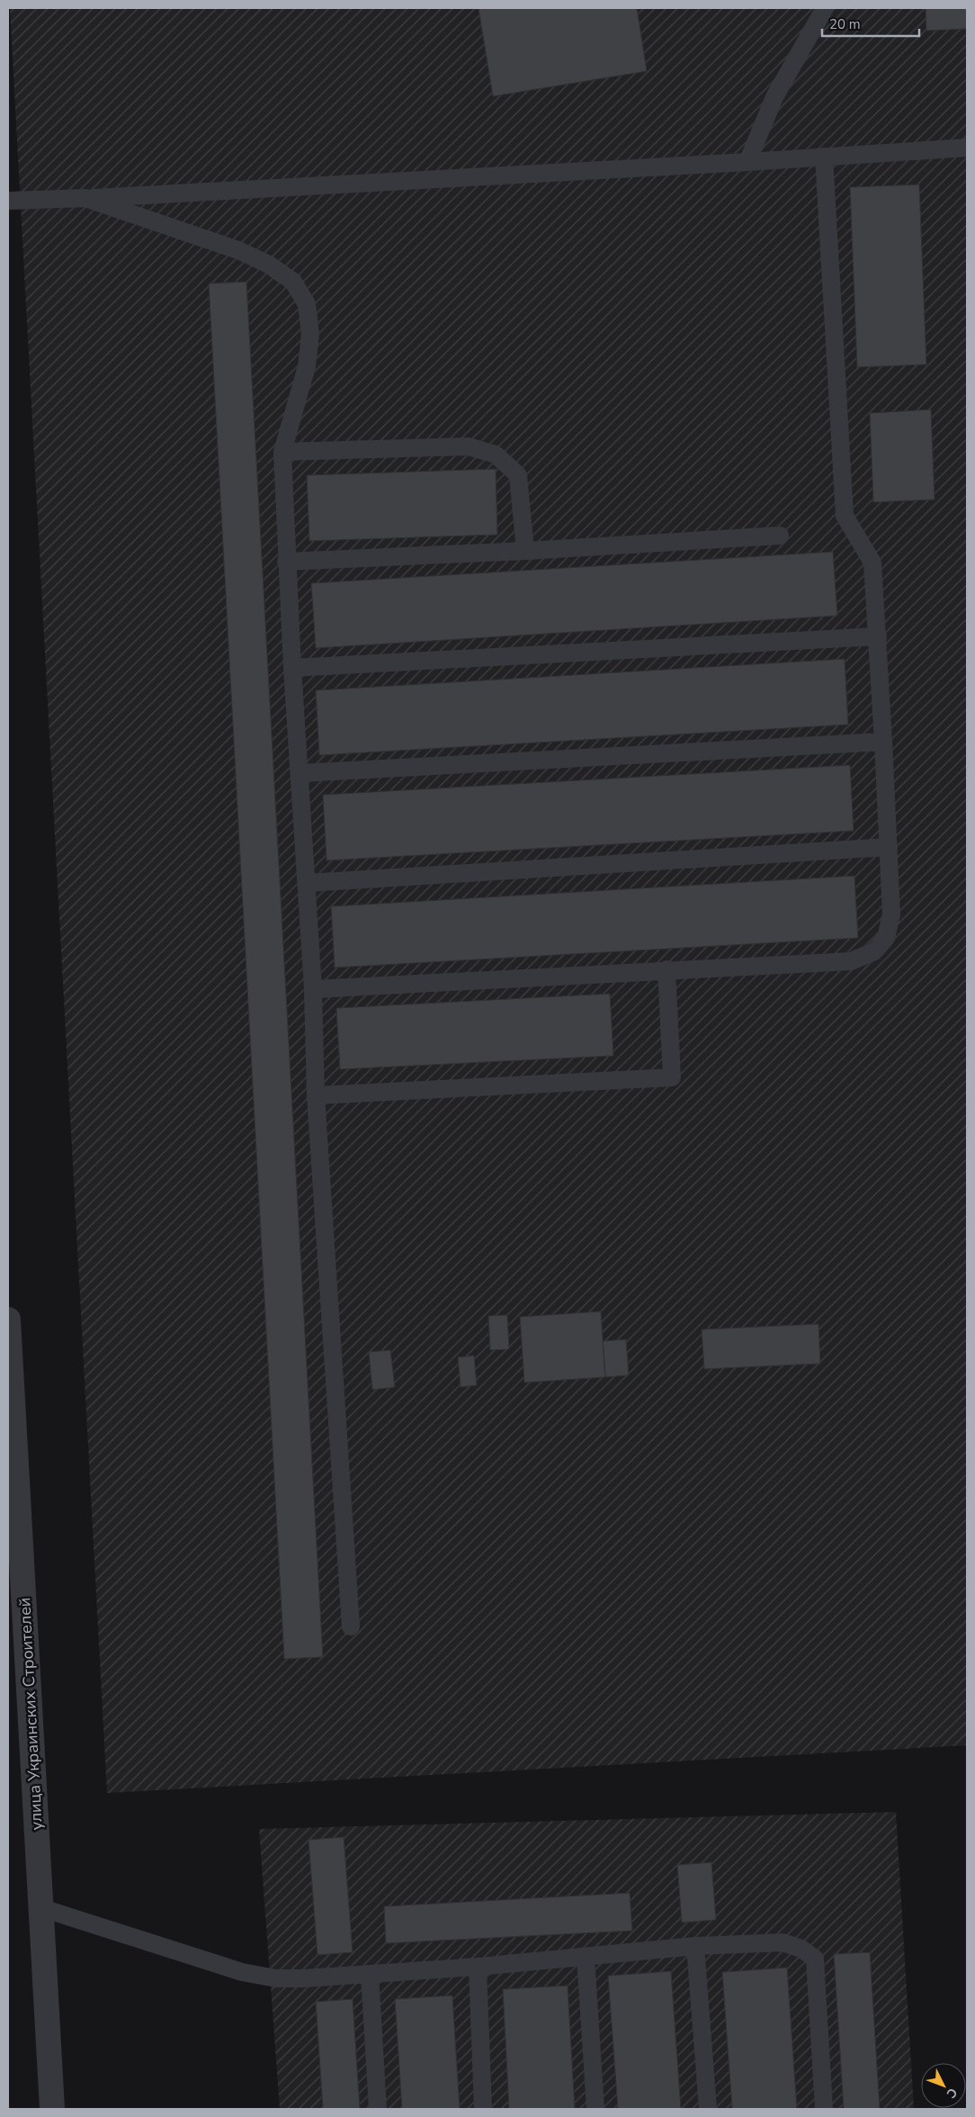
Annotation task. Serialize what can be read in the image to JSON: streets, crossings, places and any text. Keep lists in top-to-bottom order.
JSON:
{
  "streets": {
    "street": ["улица Украинских Строителей"]
  },
  "scale_bar": "20 m",
  "north": "bottom right"
}
